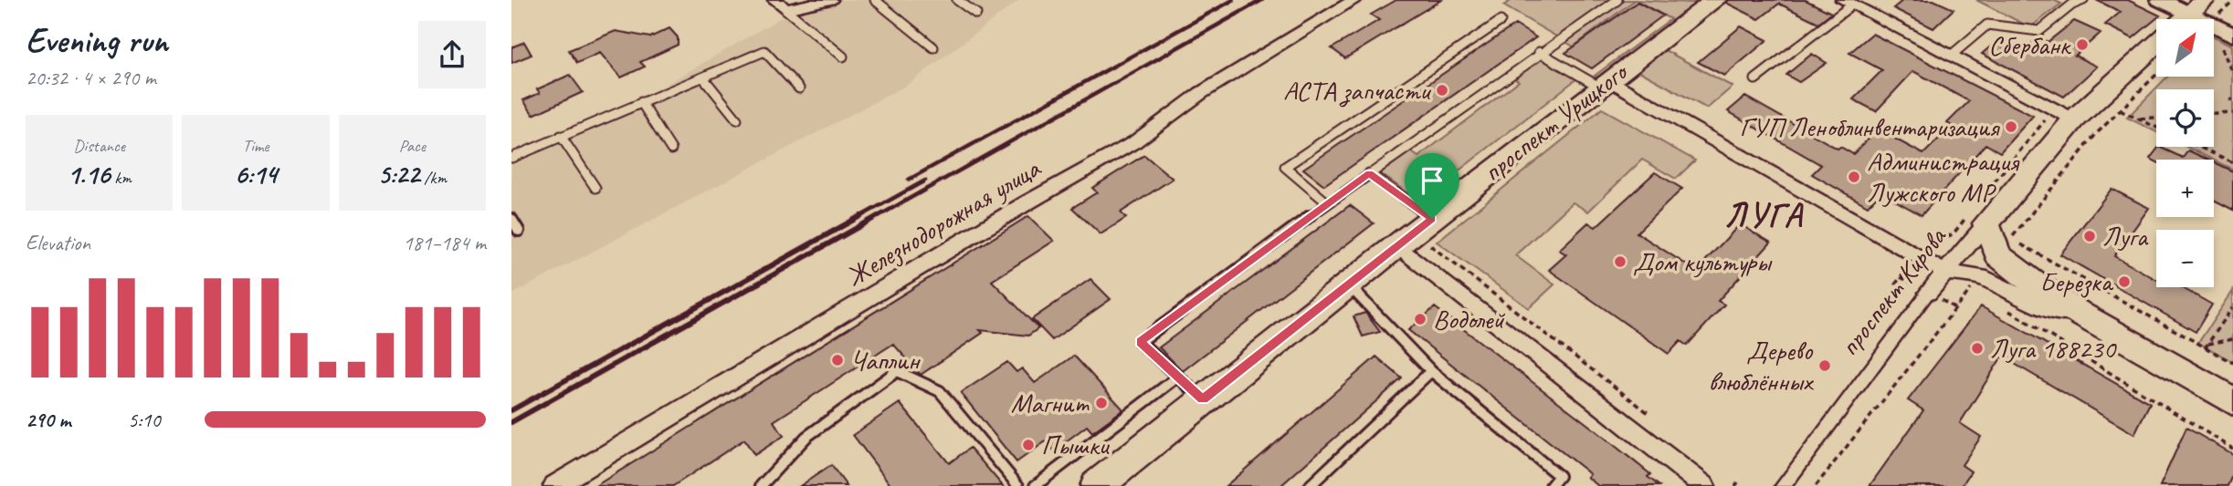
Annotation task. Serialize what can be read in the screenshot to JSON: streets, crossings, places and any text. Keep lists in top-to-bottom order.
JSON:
{
  "streets": {
    "main road": ["проспект Урицкого", "проспект Кирова"],
    "street": ["Железнодорожная улица"]
  },
  "districts": ["ЛУГА"],
  "places": [
    "Сбербанк",
    "АСТА запчасти",
    "ГУП Леноблинвентаризация",
    "Администрация Лужского МР",
    "Луга",
    "Дом культуры",
    "Березка",
    "Водолей",
    "Луга 188230",
    "Чаплин",
    "Дерево влюблённых",
    "Магнит",
    "Пышки"
  ],
  "north": "top right",
  "page": {
    "heading": ["Evening run", "20:32 · 4 × 290 m"],
    "map_buttons": ["+", "−"],
    "stats": [
      ["Distance", "1.16 km"],
      ["Time", "6:14"],
      ["Pace", "5:22 /km"]
    ],
    "chart": ["Elevation", "181–184 m"],
    "list": [
      {
        "name": "290 m",
        "note": "5:10"
      }
    ]
  }
}
